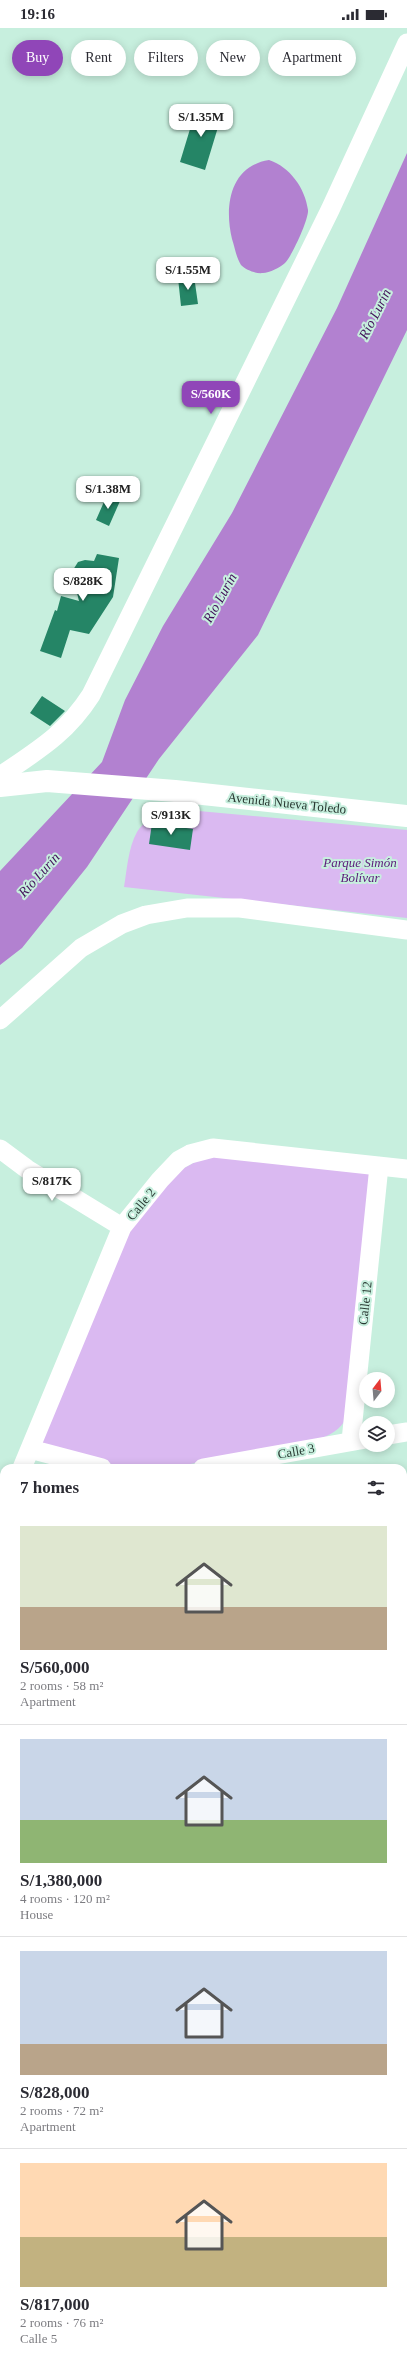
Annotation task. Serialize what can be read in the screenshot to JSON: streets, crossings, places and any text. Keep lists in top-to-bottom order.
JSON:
{
  "streets": {
    "main road": ["Avenida Nueva Toledo"],
    "street": ["Calle 2", "Calle 12", "Calle 3"]
  },
  "crossings": [
    ["Calle 2", "Calle 12"]
  ],
  "water": ["Río Lurín"],
  "parks": ["Parque Simón Bolívar"],
  "north": "top",
  "page": {
    "status": "19:16",
    "chip": [
      "Buy",
      "Rent",
      "Filters",
      "New",
      "Apartment"
    ],
    "price": [
      "S/1.35M",
      "S/1.55M",
      "S/560K",
      "S/1.38M",
      "S/828K",
      "S/913K",
      "S/817K"
    ],
    "heading": "7 homes",
    "list": [
      {
        "name": "S/560,000",
        "note": "2 rooms · 58 m² · Apartment"
      },
      {
        "name": "S/1,380,000",
        "note": "4 rooms · 120 m² · House"
      },
      {
        "name": "S/828,000",
        "note": "2 rooms · 72 m² · Apartment"
      },
      {
        "name": "S/817,000",
        "note": "2 rooms · 76 m² · Calle 5"
      }
    ]
  }
}
